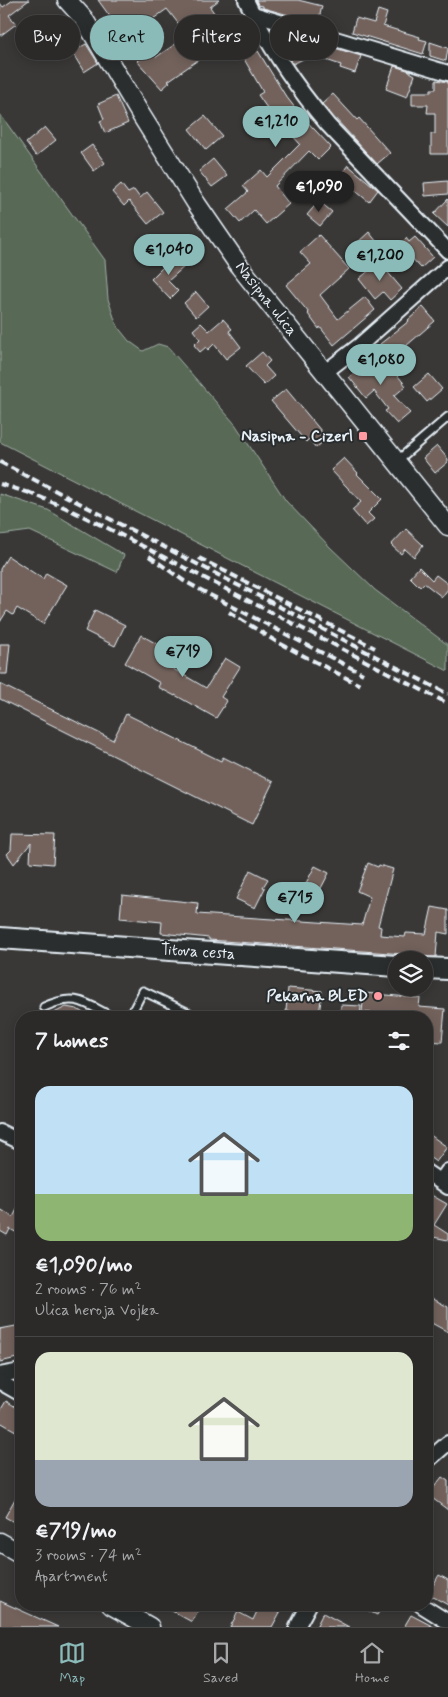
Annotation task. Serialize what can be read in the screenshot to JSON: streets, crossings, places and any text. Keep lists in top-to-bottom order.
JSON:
{
  "streets": {
    "main road": ["Titova cesta"],
    "street": ["Nasipna ulica"]
  },
  "places": {
    "transit": ["Nasipna - Cizerl"],
    "other": ["Pekarna BLED"]
  },
  "page": {
    "chip": [
      "Buy",
      "Rent",
      "Filters",
      "New"
    ],
    "price": [
      "€1,210",
      "€1,090",
      "€1,040",
      "€1,200",
      "€1,080",
      "€719",
      "€715"
    ],
    "heading": "7 homes",
    "list": [
      {
        "name": "€1,090/mo",
        "note": "2 rooms · 76 m² · Ulica heroja Vojka"
      },
      {
        "name": "€719/mo",
        "note": "3 rooms · 74 m² · Apartment"
      }
    ],
    "tabs": ["Map", "Saved", "Home"]
  }
}
